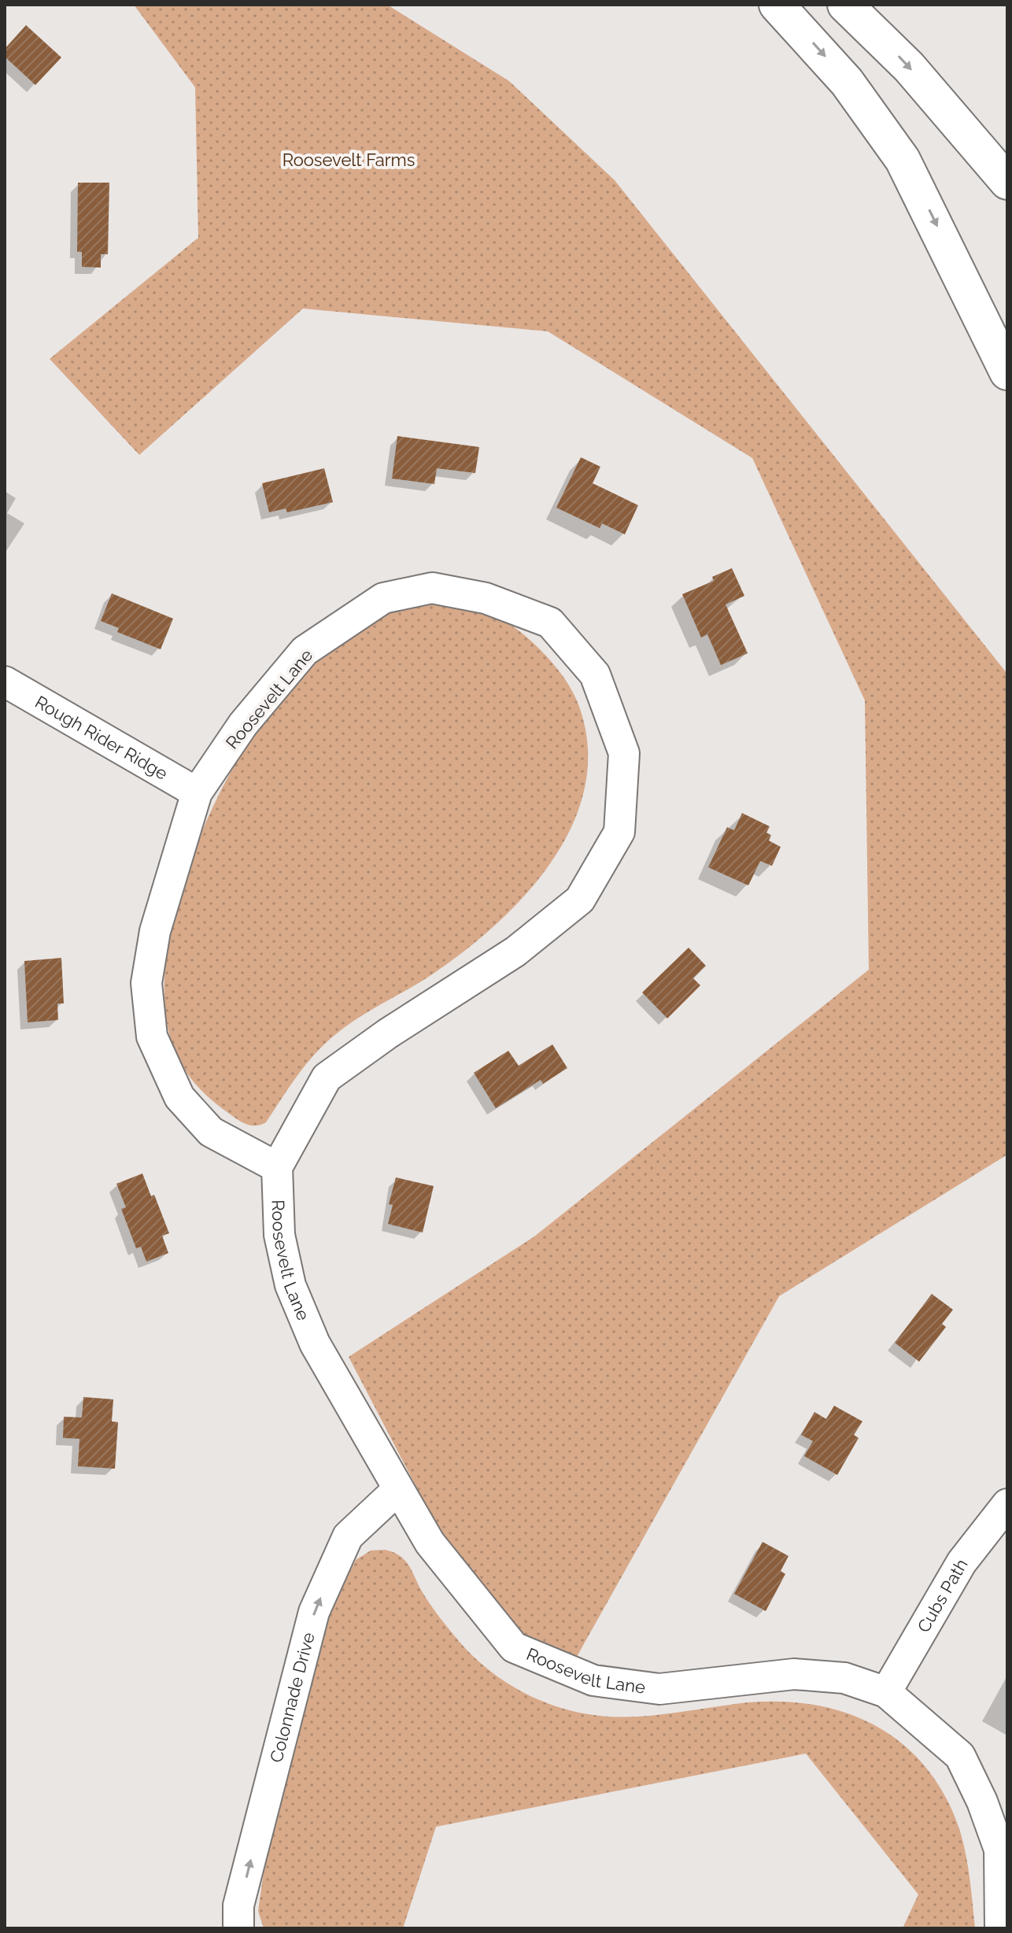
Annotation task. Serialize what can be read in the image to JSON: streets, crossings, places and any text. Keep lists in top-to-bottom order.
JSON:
{
  "streets": {
    "street": [
      "Roosevelt Lane",
      "Rough Rider Ridge",
      "Cubs Path",
      "Colonnade Drive"
    ]
  },
  "crossings": [
    ["Roosevelt Lane", "Rough Rider Ridge"],
    ["Roosevelt Lane", "Cubs Path"],
    ["Roosevelt Lane", "Colonnade Drive"]
  ],
  "one_way": ["Colonnade Drive"],
  "parks": ["Roosevelt Farms"]
}
